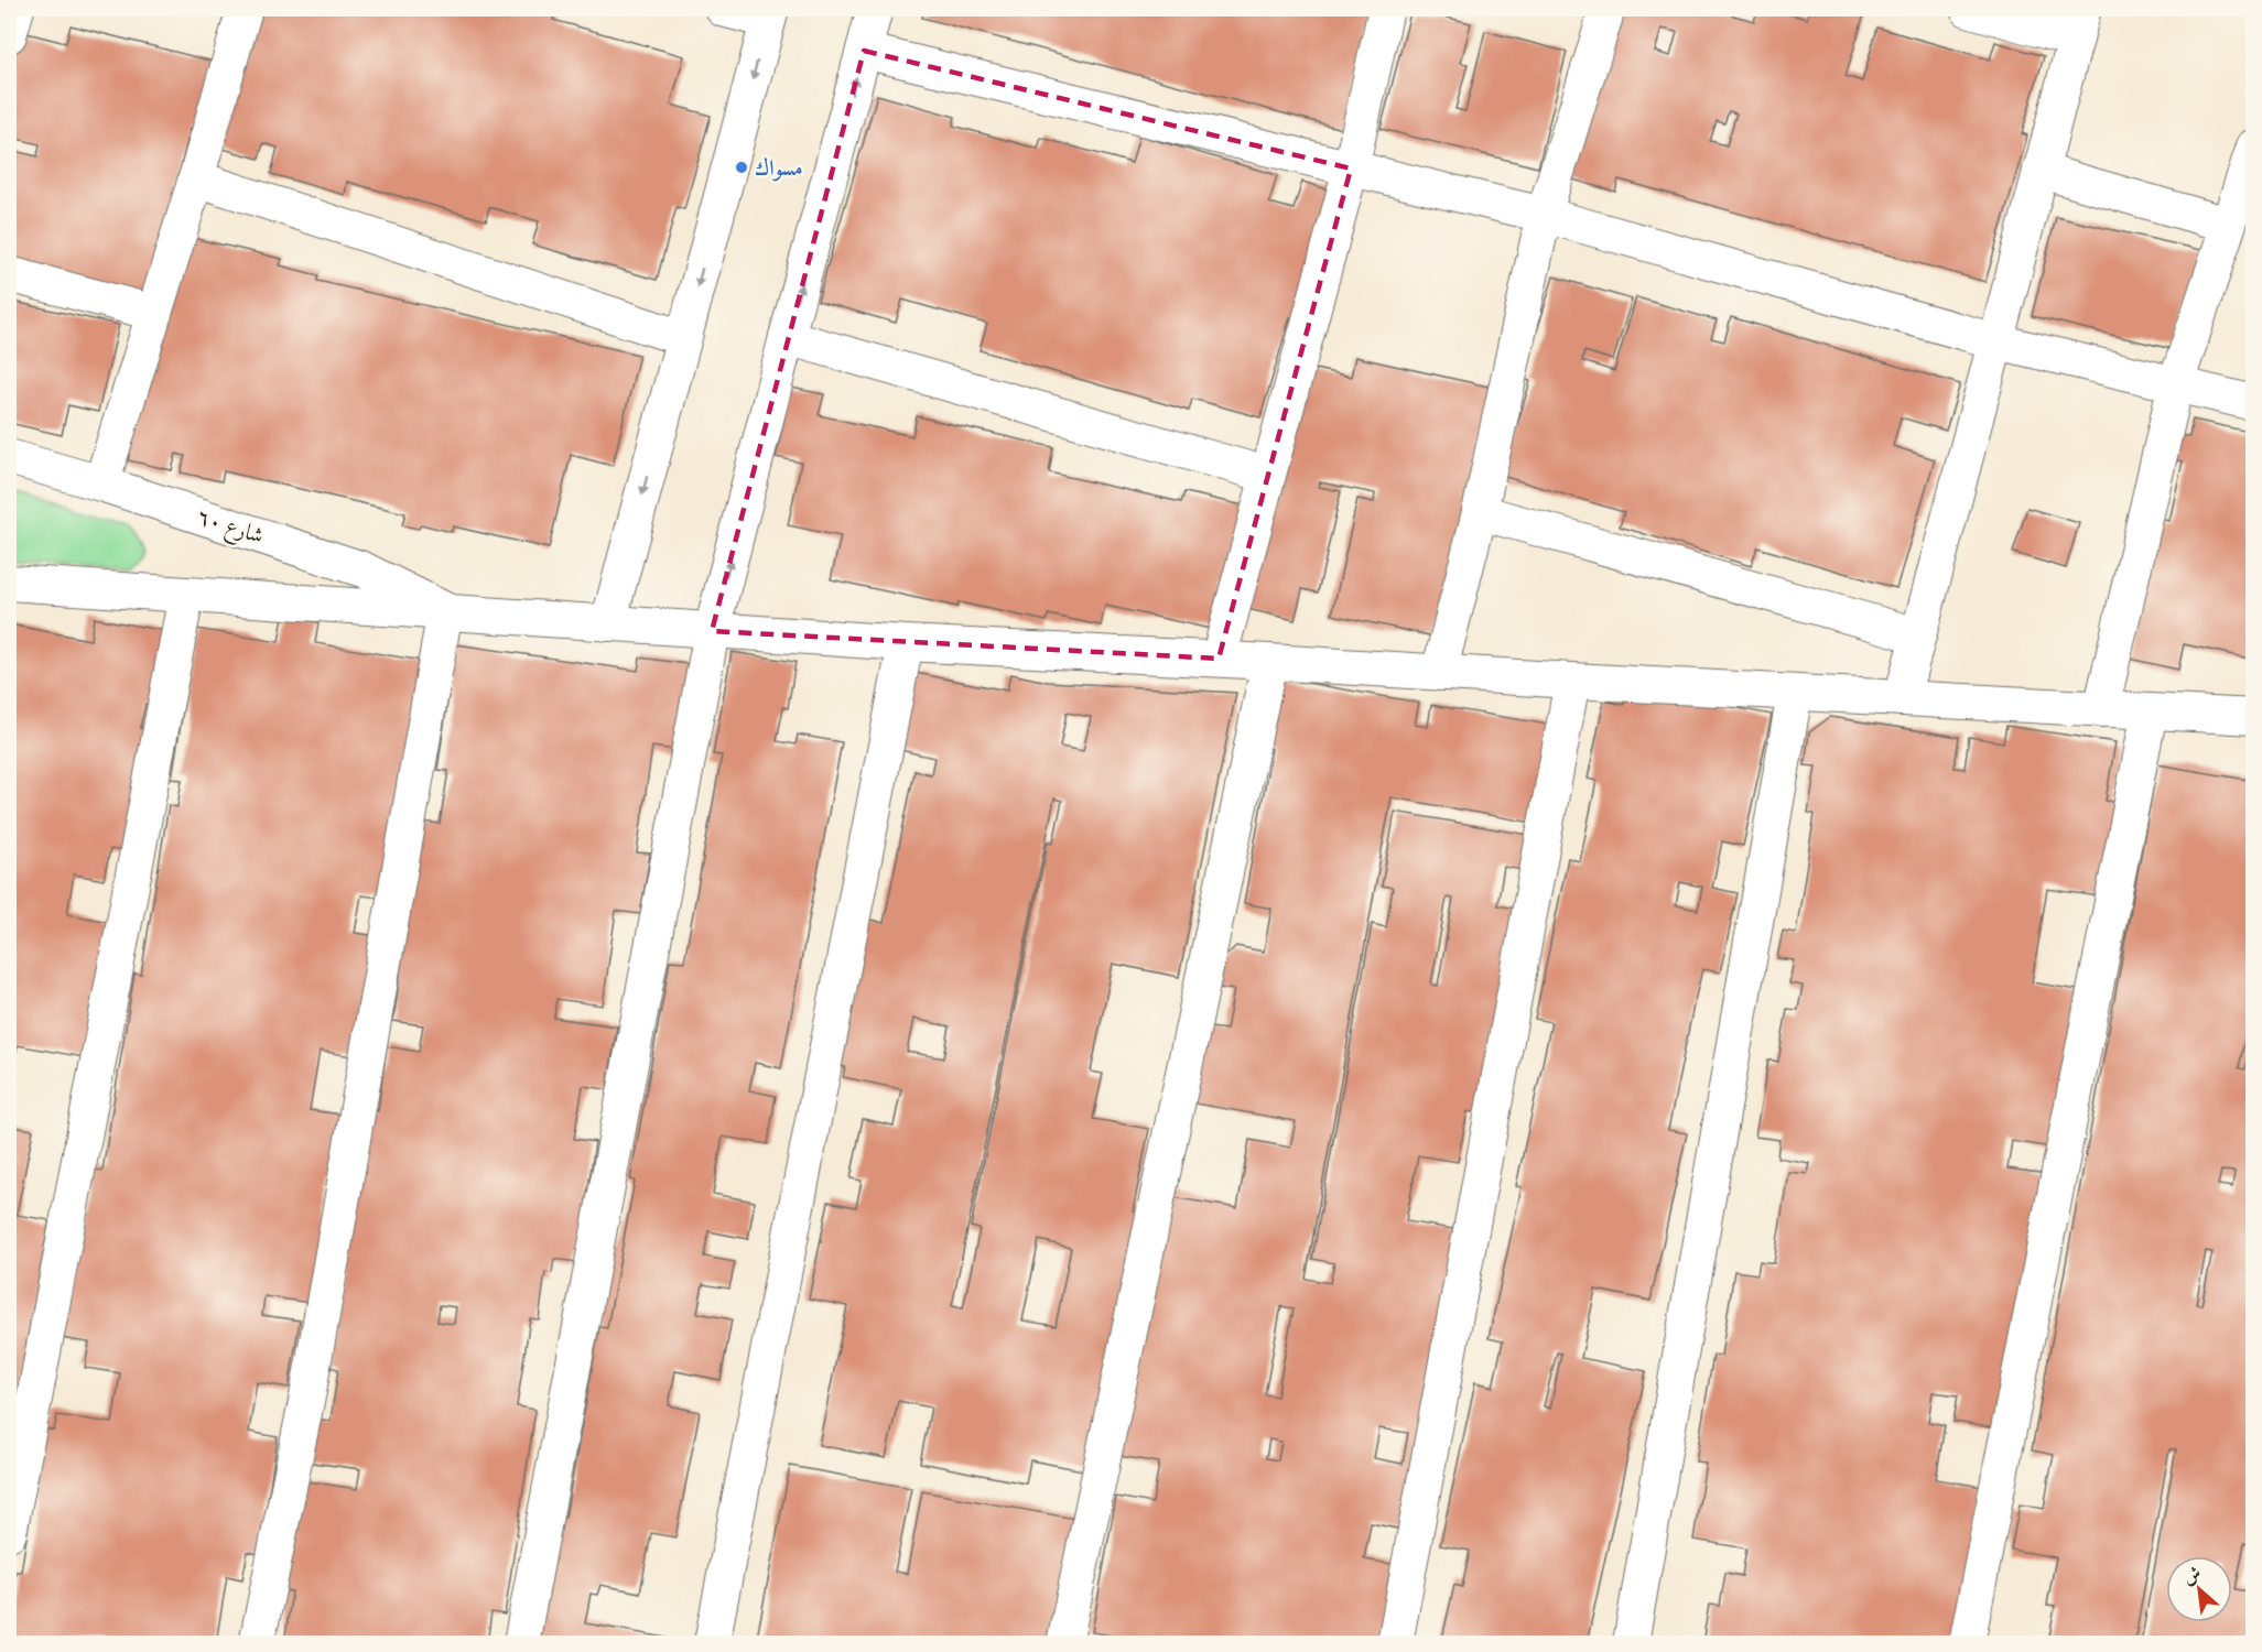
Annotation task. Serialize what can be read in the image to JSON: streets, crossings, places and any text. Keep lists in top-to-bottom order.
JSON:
{
  "streets": {
    "street": ["شارع ٦٠"]
  },
  "places": ["مسواك"],
  "north": "top left"
}
